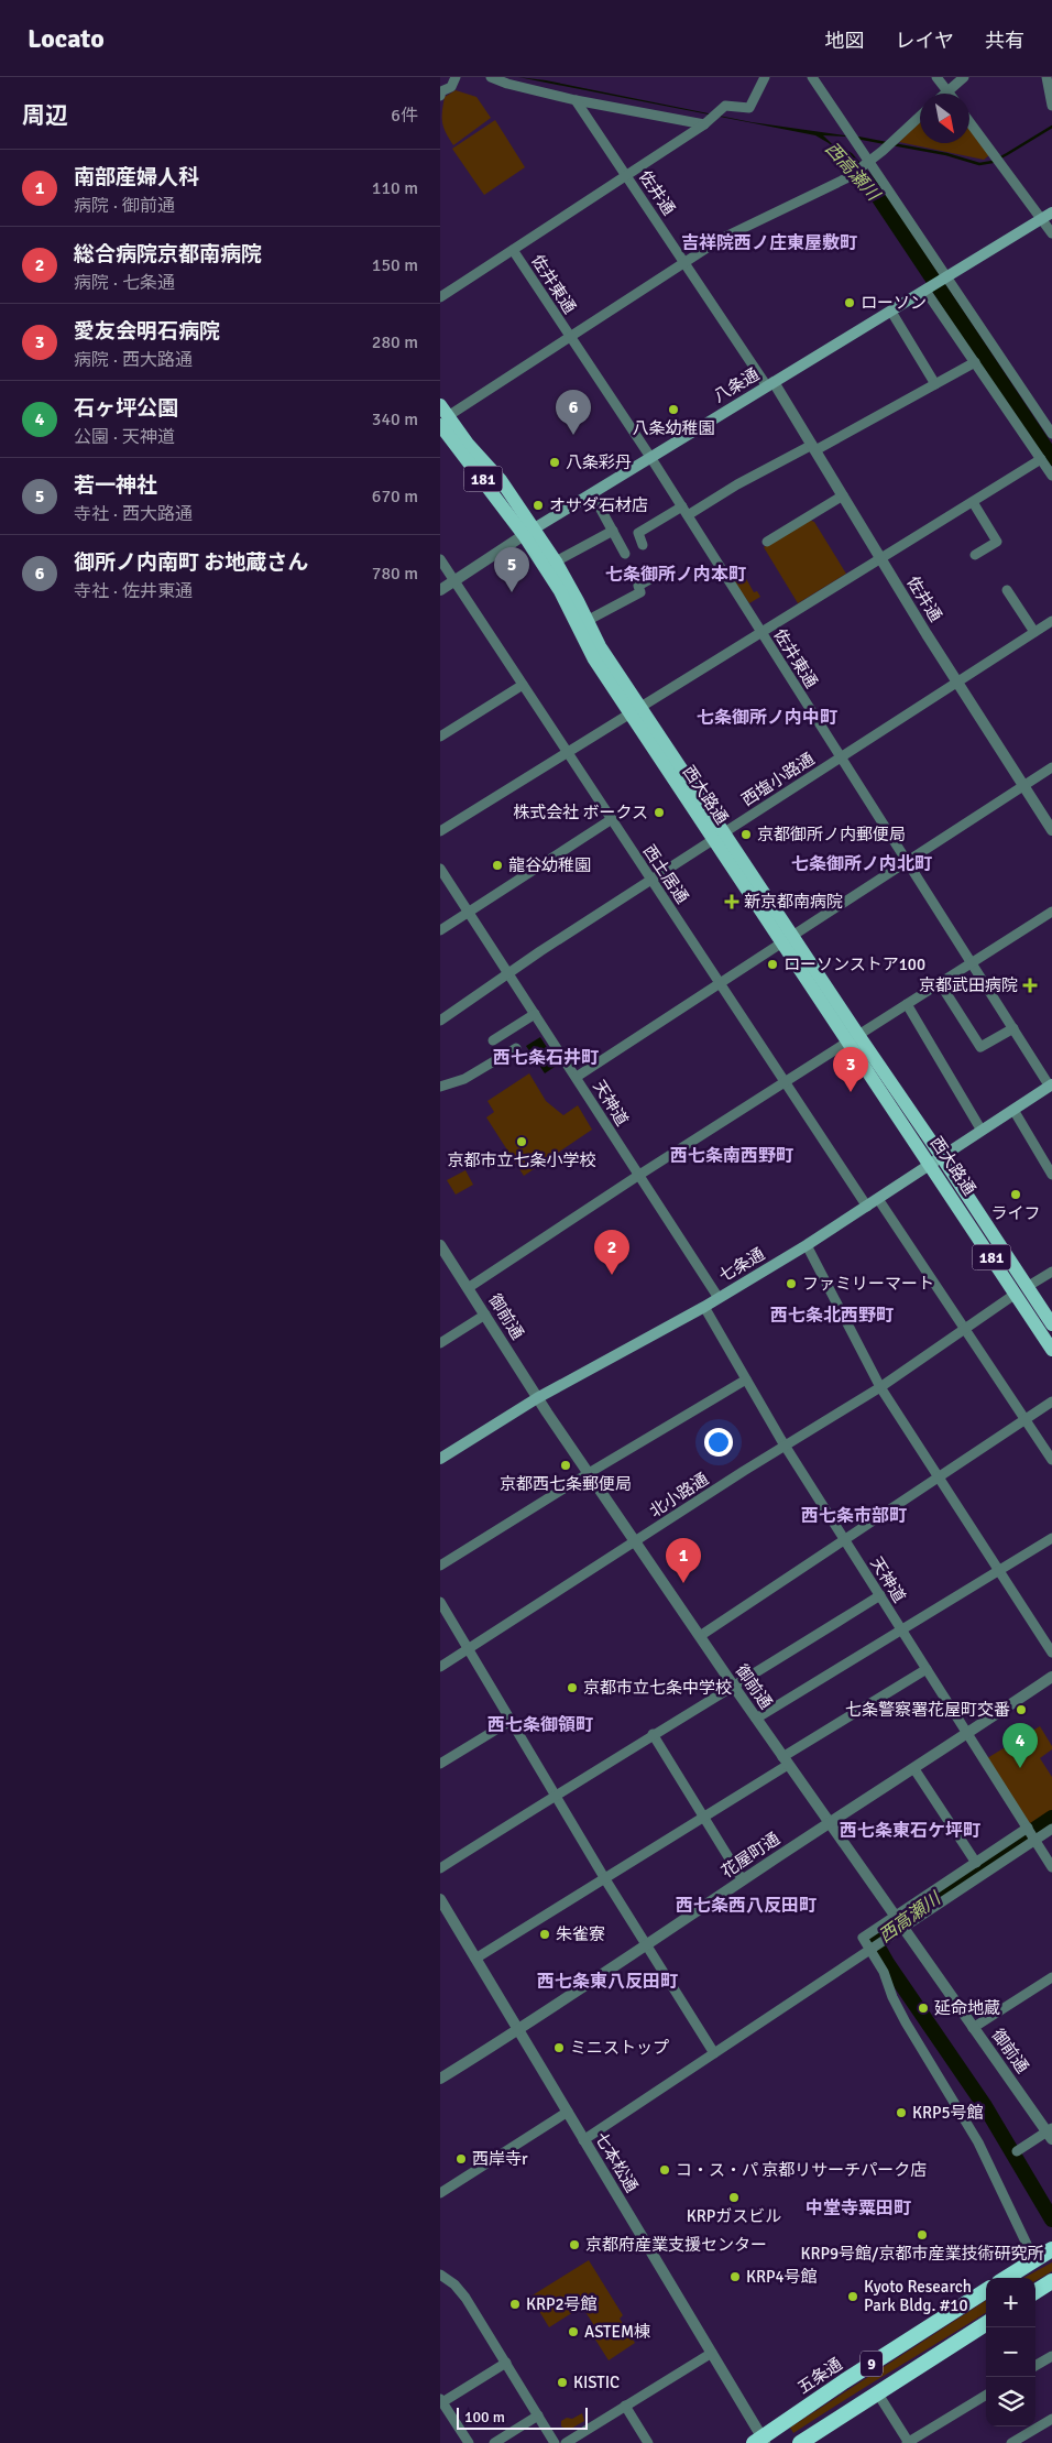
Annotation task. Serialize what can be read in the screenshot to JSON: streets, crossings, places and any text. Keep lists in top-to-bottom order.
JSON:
{
  "streets": {
    "highway": ["9", "五条通"],
    "main road": [
      "八条通",
      "181",
      "西大路通",
      "七条通"
    ],
    "street": [
      "佐井通",
      "佐井東通",
      "西塩小路通",
      "西土居通",
      "天神道",
      "御前通",
      "北小路通",
      "花屋町通",
      "七本松通"
    ]
  },
  "crossings": [
    ["佐井通", "八条通"],
    ["佐井通", "西塩小路通"],
    ["佐井東通", "八条通"],
    ["佐井東通", "西塩小路通"],
    ["佐井東通", "七条通"],
    ["八条通", "西大路通"],
    ["八条通", "西土居通"],
    ["西塩小路通", "西大路通"],
    ["西塩小路通", "西土居通"],
    ["西塩小路通", "天神道"],
    ["西大路通", "七条通"],
    ["西大路通", "北小路通"],
    ["西土居通", "七条通"],
    ["天神道", "七条通"],
    ["天神道", "北小路通"],
    ["天神道", "花屋町通"],
    ["七条通", "御前通"],
    ["御前通", "北小路通"],
    ["御前通", "花屋町通"],
    ["花屋町通", "七本松通"],
    ["七本松通", "五条通"]
  ],
  "districts": [
    "吉祥院西ノ庄東屋敷町",
    "七条御所ノ内本町",
    "七条御所ノ内中町",
    "七条御所ノ内北町",
    "西七条石井町",
    "西七条南西野町",
    "西七条北西野町",
    "西七条市部町",
    "西七条御領町",
    "西七条東石ケ坪町",
    "西七条西八反田町",
    "西七条東八反田町",
    "中堂寺粟田町"
  ],
  "water": ["西高瀬川"],
  "places": {
    "other": [
      "ローソン",
      "八条幼稚園",
      "八条彩丹",
      "オサダ石材店",
      "株式会社 ボークス",
      "京都御所ノ内郵便局",
      "龍谷幼稚園",
      "ローソンストア100",
      "京都市立七条小学校",
      "ライフ",
      "ファミリーマート",
      "京都西七条郵便局",
      "京都市立七条中学校",
      "七条警察署花屋町交番",
      "朱雀寮",
      "延命地蔵",
      "ミニストップ",
      "KRP5号館",
      "西岸寺r",
      "コ・ス・パ 京都リサーチパーク店",
      "KRPガスビル",
      "KRP9号館/京都市産業技術研究所",
      "京都府産業支援センター",
      "KRP4号館",
      "Kyoto Research Park Bldg. #10",
      "KRP2号館",
      "ASTEM棟",
      "KISTIC"
    ],
    "health": ["新京都南病院", "京都武田病院"]
  },
  "scale_bar": "100 m",
  "north": "bottom right",
  "page": {
    "header": "Locato",
    "nav": ["地図", "レイヤ", "共有"],
    "heading": ["周辺", "6件"],
    "list": [
      {
        "mark": "1",
        "name": "南部産婦人科",
        "note": "病院 · 御前通",
        "value": "110 m"
      },
      {
        "mark": "2",
        "name": "総合病院京都南病院",
        "note": "病院 · 七条通",
        "value": "150 m"
      },
      {
        "mark": "3",
        "name": "愛友会明石病院",
        "note": "病院 · 西大路通",
        "value": "280 m"
      },
      {
        "mark": "4",
        "name": "石ヶ坪公園",
        "note": "公園 · 天神道",
        "value": "340 m"
      },
      {
        "mark": "5",
        "name": "若一神社",
        "note": "寺社 · 西大路通",
        "value": "670 m"
      },
      {
        "mark": "6",
        "name": "御所ノ内南町 お地蔵さん",
        "note": "寺社 · 佐井東通",
        "value": "780 m"
      }
    ],
    "pins": [
      "6",
      "5",
      "3",
      "2",
      "1",
      "4"
    ],
    "map_buttons": ["+", "−"],
    "scale": "100 m"
  }
}
